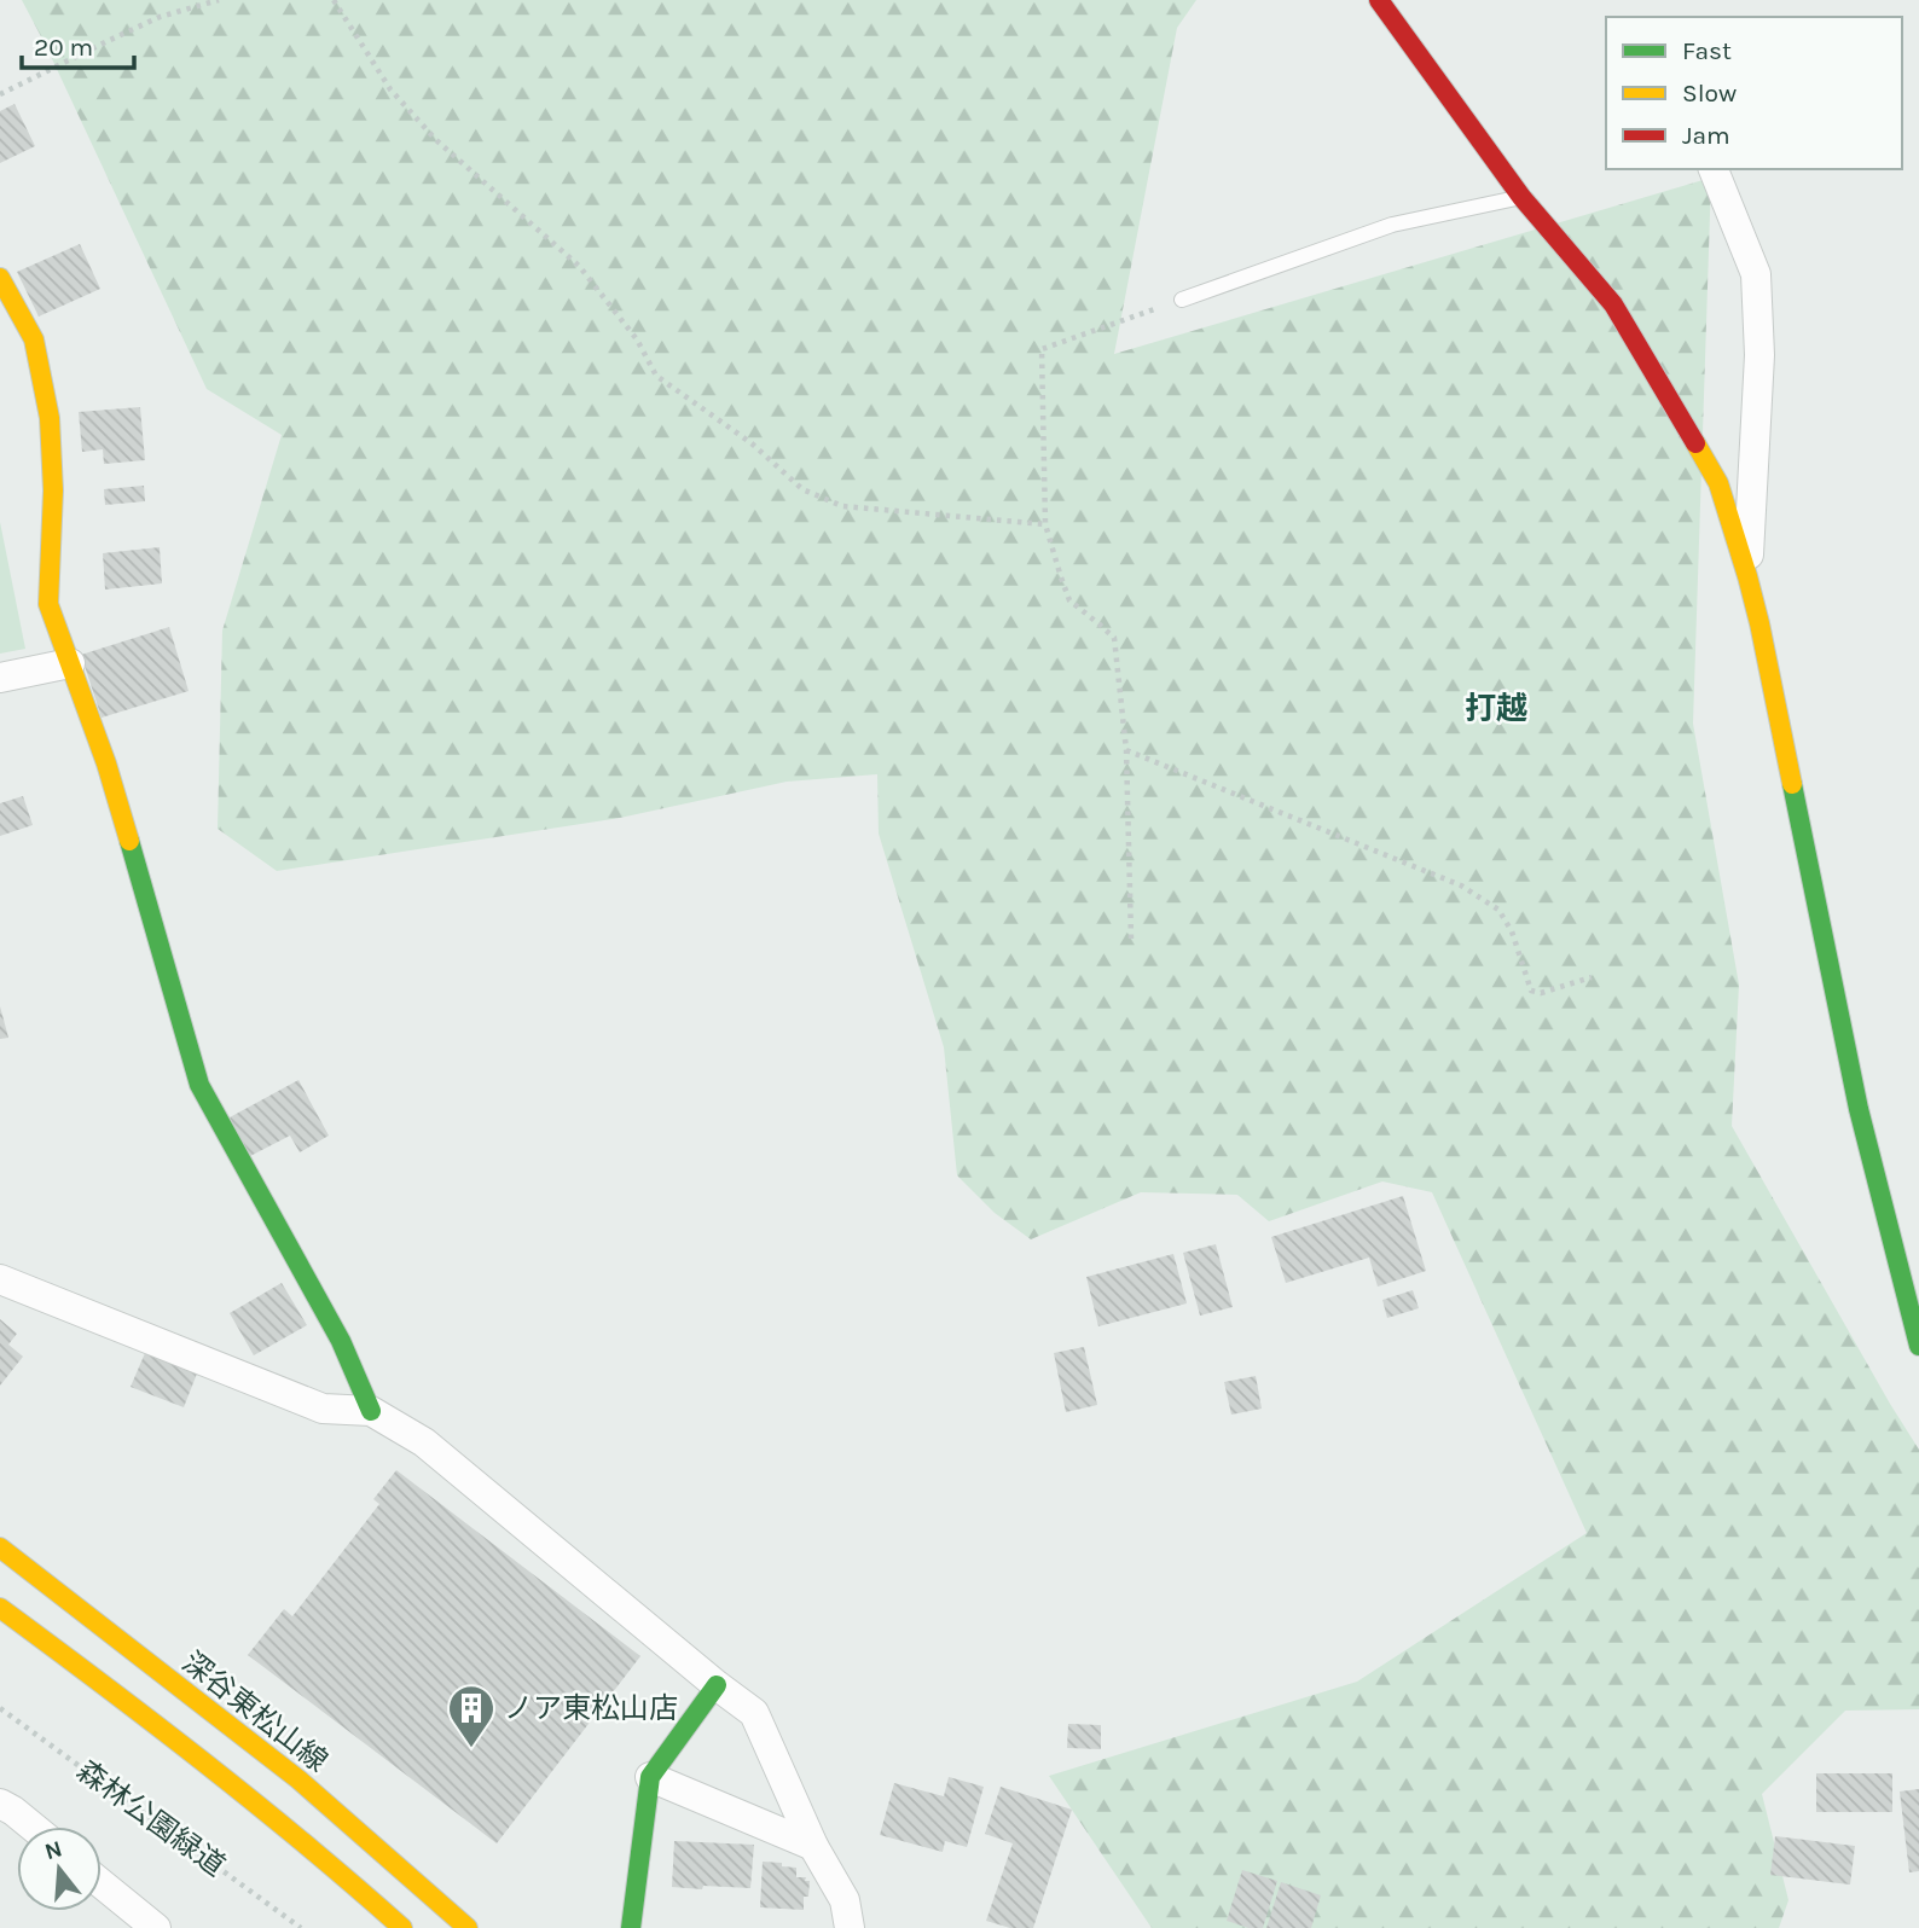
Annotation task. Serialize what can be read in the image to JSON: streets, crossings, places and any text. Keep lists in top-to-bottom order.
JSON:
{
  "streets": {
    "street": ["深谷東松山線"],
    "path": ["森林公園緑道"]
  },
  "districts": ["打越"],
  "places": {
    "building": ["ノア東松山店"]
  },
  "legend": ["Fast", "Slow", "Jam"],
  "scale_bar": "20 m",
  "north": "top"
}
